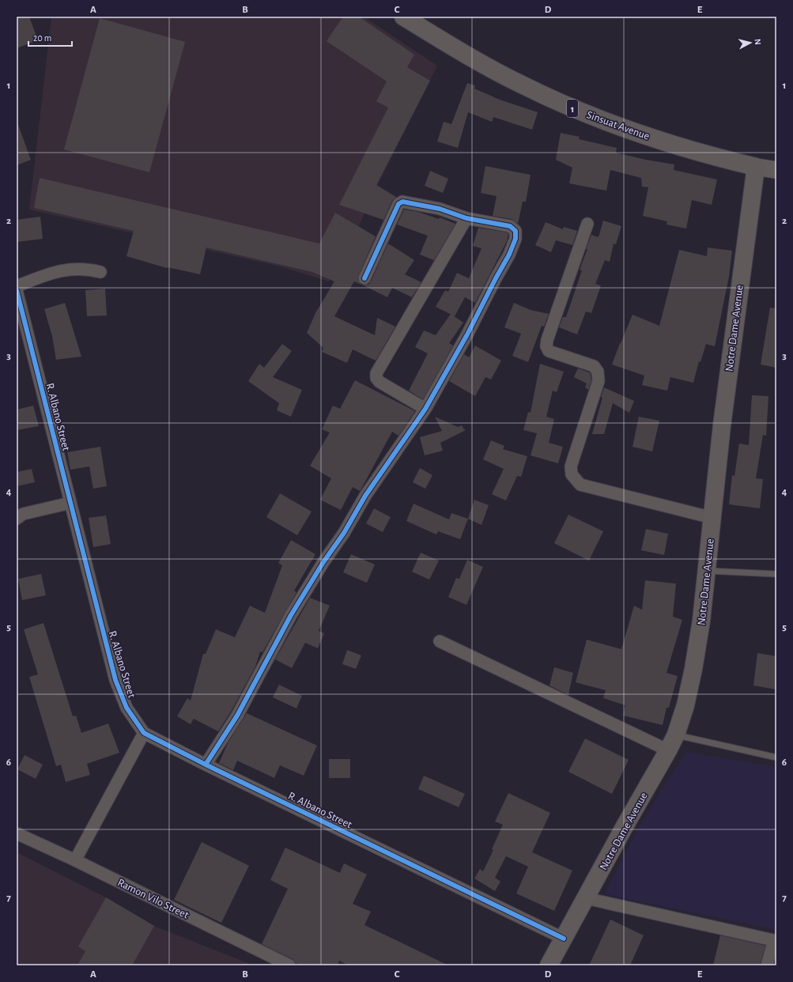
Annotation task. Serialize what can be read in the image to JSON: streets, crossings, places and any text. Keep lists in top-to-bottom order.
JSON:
{
  "streets": {
    "main road": ["1", "Sinsuat Avenue", "Notre Dame Avenue"],
    "street": ["R. Albano Street", "Ramon Vilo Street"]
  },
  "crossings": [
    ["Sinsuat Avenue", "Notre Dame Avenue"],
    ["Notre Dame Avenue", "R. Albano Street"]
  ],
  "scale_bar": "20 m",
  "north": "right",
  "grid": {
    "columns": [
      "A",
      "B",
      "C",
      "D",
      "E"
    ],
    "rows": [
      "1",
      "2",
      "3",
      "4",
      "5",
      "6",
      "7"
    ]
  }
}
